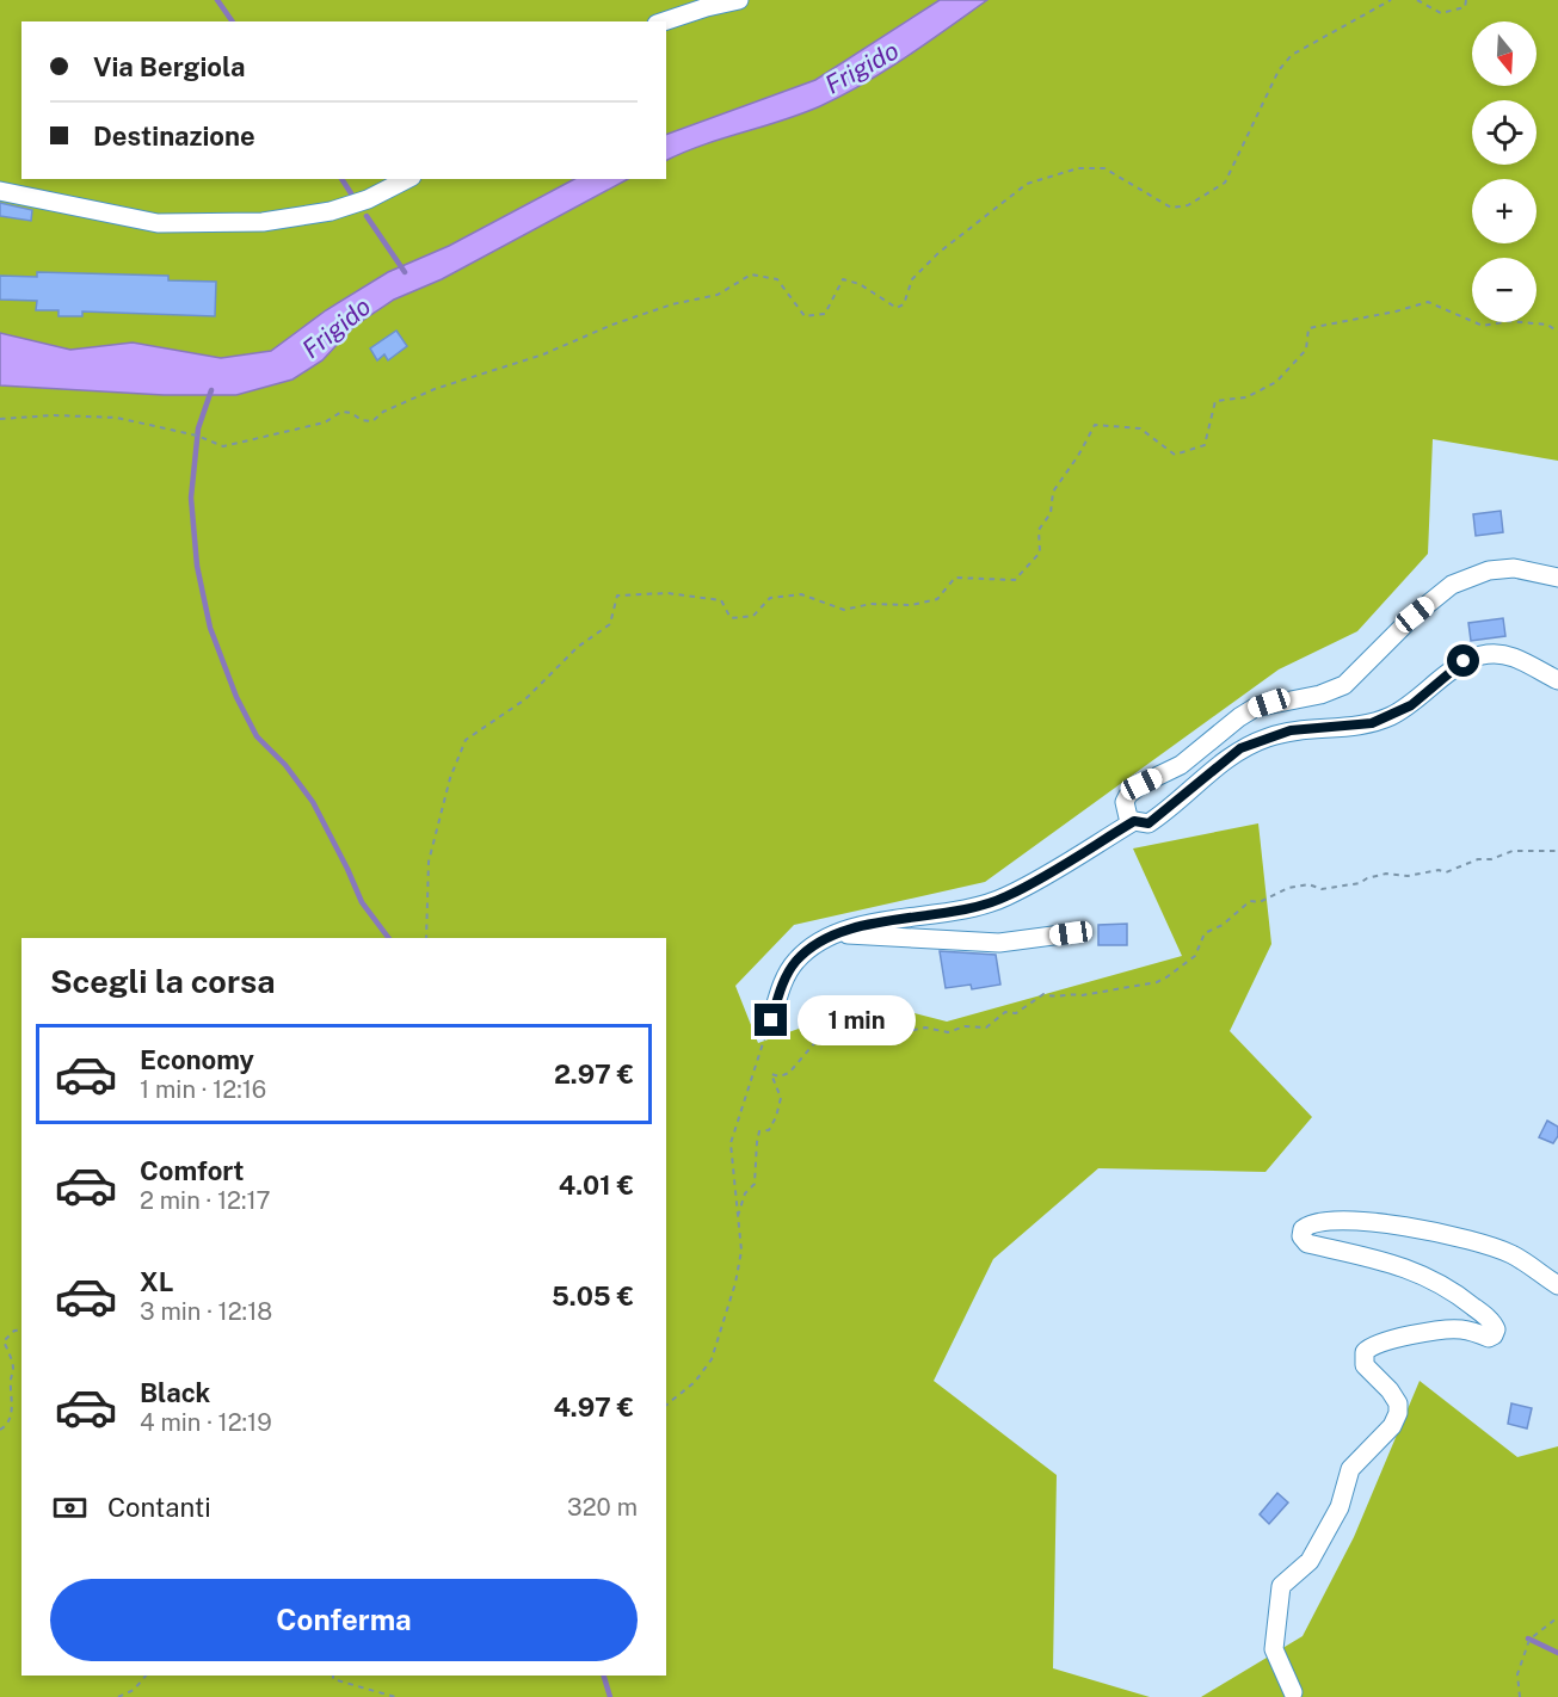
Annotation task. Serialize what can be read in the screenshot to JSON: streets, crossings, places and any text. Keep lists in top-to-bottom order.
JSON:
{
  "water": ["Frigido"],
  "north": "bottom",
  "page": {
    "map_buttons": ["+", "−"],
    "banner": ["Via Bergiola", "Destinazione"],
    "heading": "Scegli la corsa",
    "bubble": "1 min",
    "list": [
      {
        "name": "Economy",
        "note": "1 min · 12:16",
        "value": "2.97 €"
      },
      {
        "name": "Comfort",
        "note": "2 min · 12:17",
        "value": "4.01 €"
      },
      {
        "name": "XL",
        "note": "3 min · 12:18",
        "value": "5.05 €"
      },
      {
        "name": "Black",
        "note": "4 min · 12:19",
        "value": "4.97 €"
      }
    ],
    "pay": ["Contanti", "320 m"],
    "buttons": "Conferma"
  }
}
